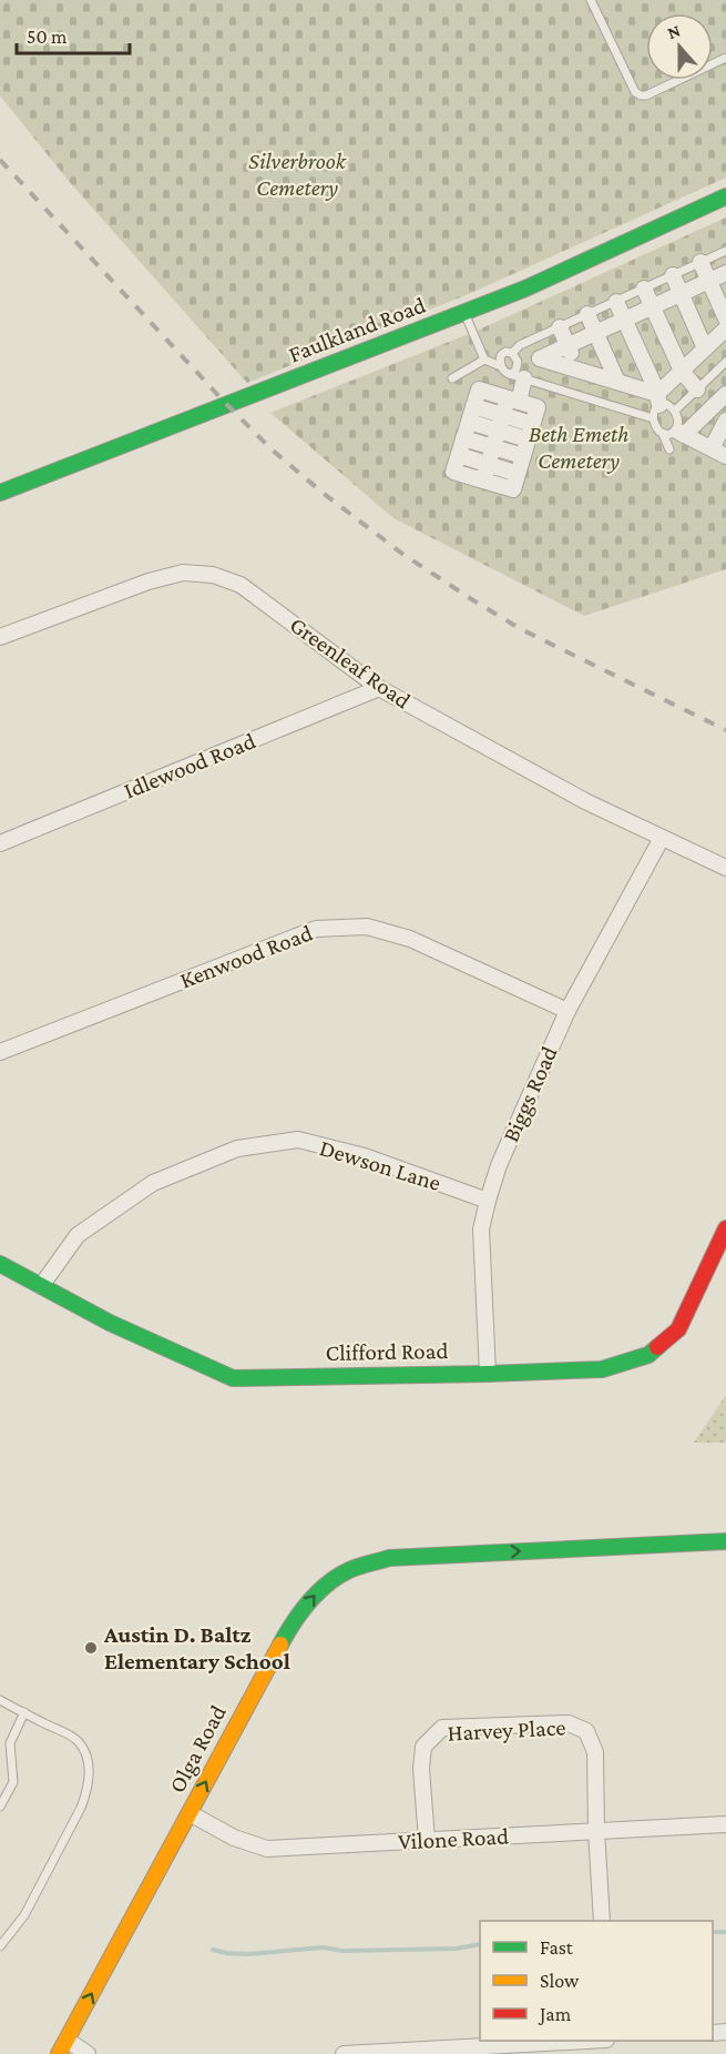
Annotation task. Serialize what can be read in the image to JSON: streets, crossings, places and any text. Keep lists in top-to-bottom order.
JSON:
{
  "streets": {
    "street": [
      "Faulkland Road",
      "Greenleaf Road",
      "Idlewood Road",
      "Kenwood Road",
      "Biggs Road",
      "Dewson Lane",
      "Clifford Road",
      "Harvey Place",
      "Olga Road",
      "Vilone Road"
    ]
  },
  "crossings": [
    ["Greenleaf Road", "Idlewood Road"],
    ["Greenleaf Road", "Biggs Road"],
    ["Kenwood Road", "Biggs Road"],
    ["Biggs Road", "Dewson Lane"],
    ["Biggs Road", "Clifford Road"],
    ["Dewson Lane", "Clifford Road"],
    ["Harvey Place", "Vilone Road"],
    ["Olga Road", "Vilone Road"]
  ],
  "one_way": ["Olga Road"],
  "parks": ["Silverbrook Cemetery", "Beth Emeth Cemetery"],
  "places": ["Austin D. Baltz Elementary School"],
  "legend": ["Fast", "Slow", "Jam"],
  "scale_bar": "50 m",
  "north": "top"
}
